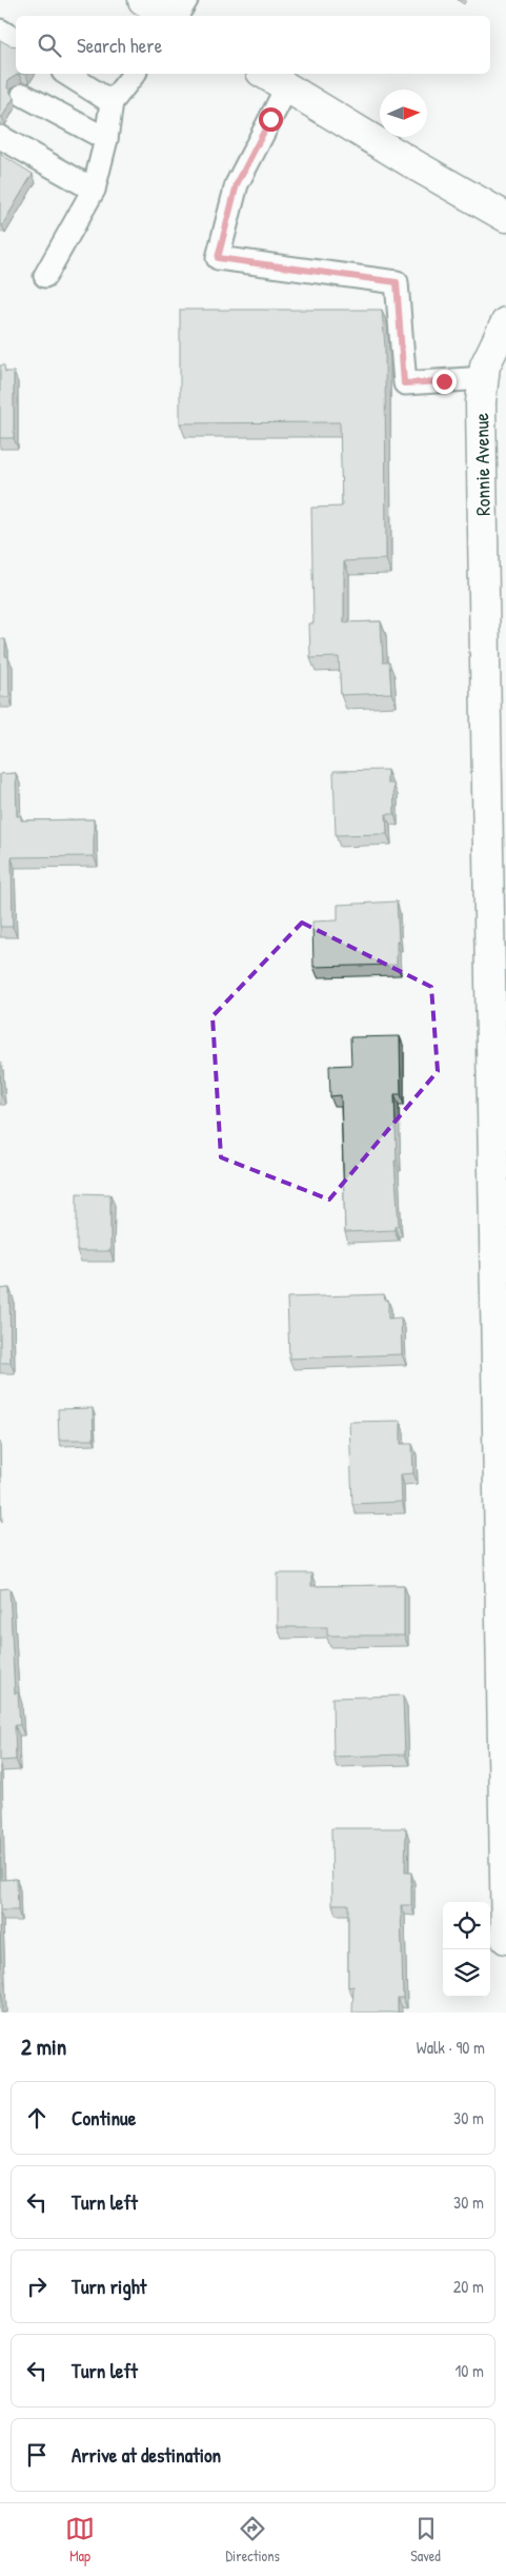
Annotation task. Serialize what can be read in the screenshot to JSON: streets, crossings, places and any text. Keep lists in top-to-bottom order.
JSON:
{
  "streets": {
    "street": ["Ronnie Avenue"]
  },
  "north": "right",
  "page": {
    "search": "Search here",
    "heading": ["2 min", "Walk · 90 m"],
    "list": [
      ["Continue", "30 m"],
      ["Turn left", "30 m"],
      ["Turn right", "20 m"],
      ["Turn left", "10 m"],
      "Arrive at destination"
    ],
    "nav": ["Map", "Directions", "Saved"]
  }
}
